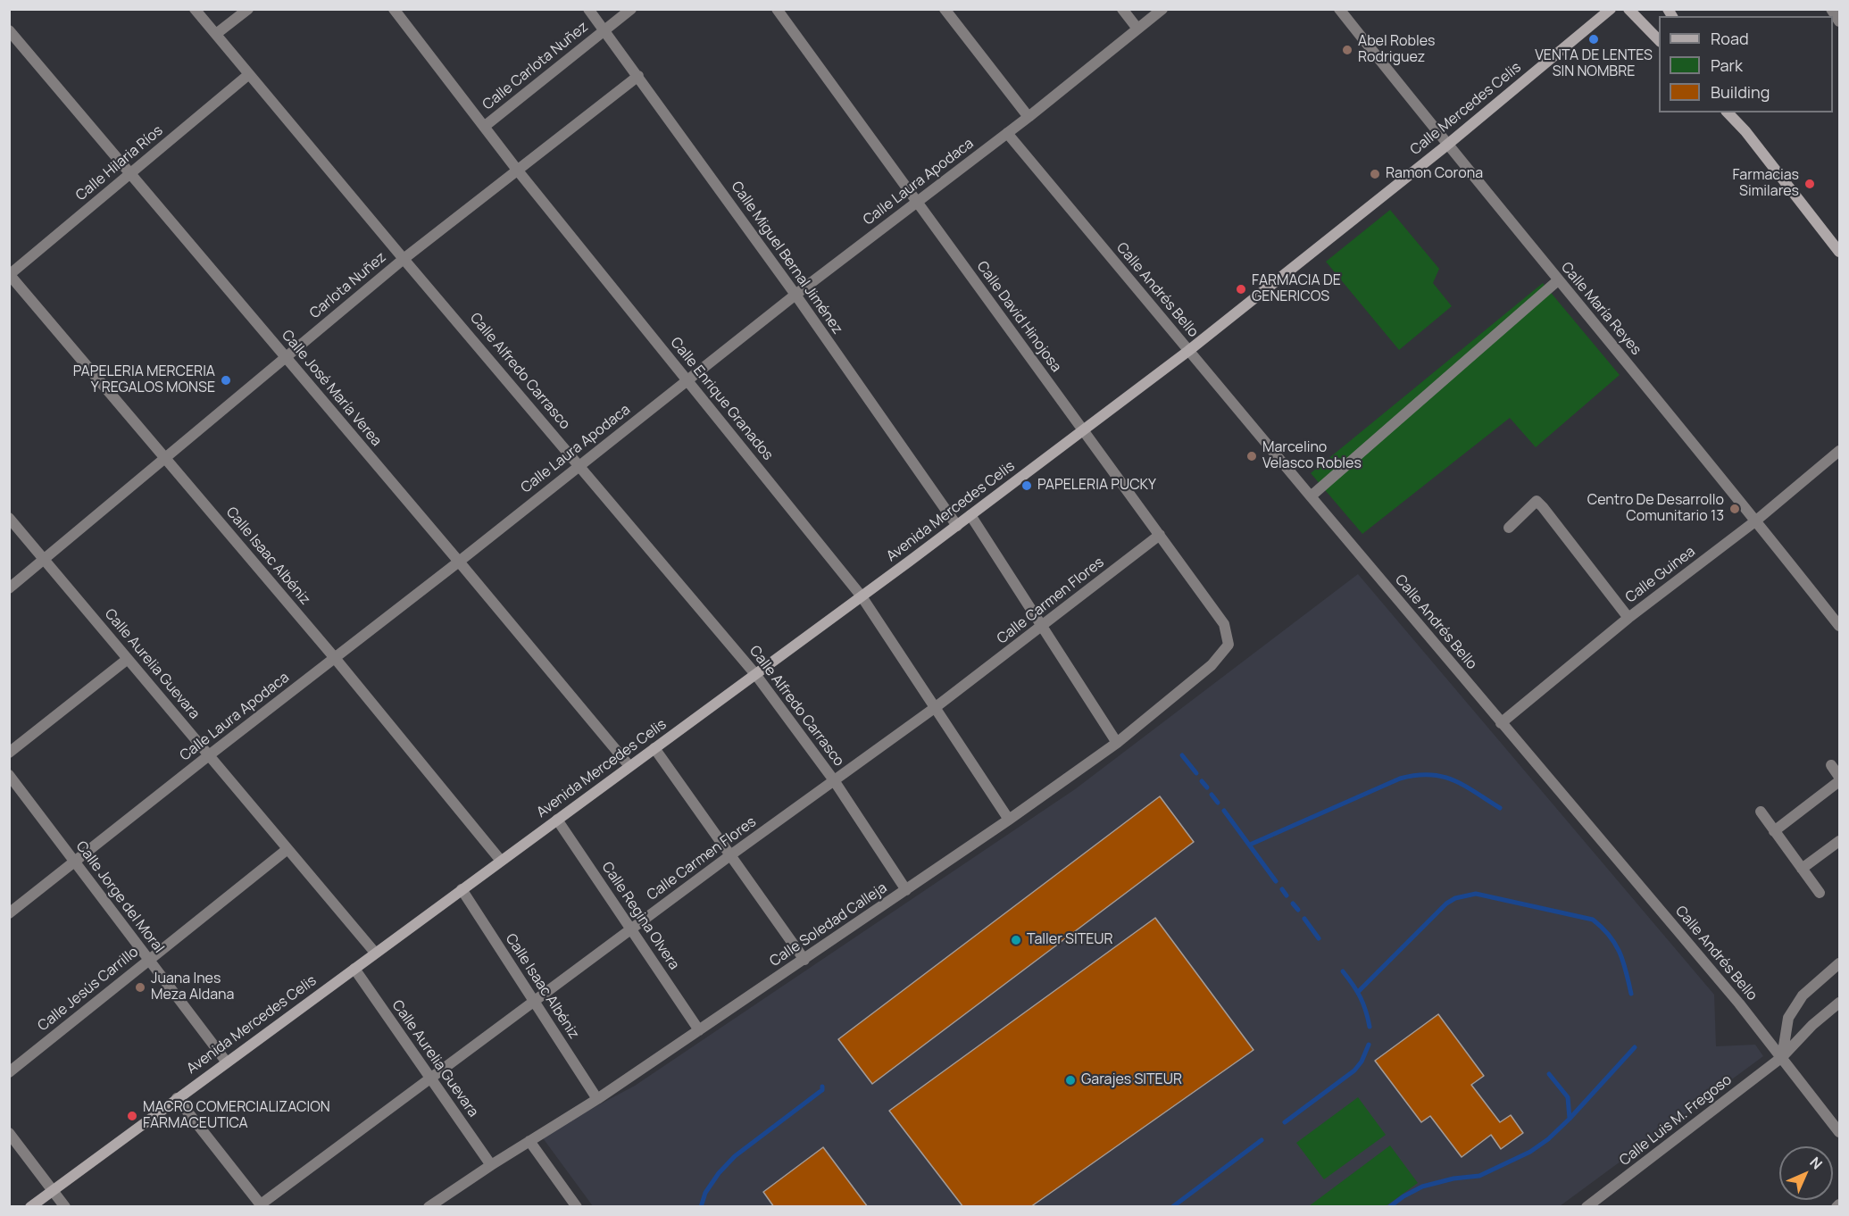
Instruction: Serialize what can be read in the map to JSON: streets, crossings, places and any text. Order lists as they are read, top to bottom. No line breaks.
{"streets":{"main road":["Calle Mercedes Celis","Avenida Mercedes Celis"],"street":["Calle Carlota Nuñez","Calle Hilaria Ríos","Calle Laura Apodaca","Calle Miguel Bernal Jiménez","Carlota Nuñez","Calle Andrés Bello","Calle María Reyes","Calle David Hinojosa","Calle Alfredo Carrasco","Calle José María Verea","Calle Enrique Granados","Calle Isaac Albéniz","Calle Guinea","Calle Carmen Flores","Calle Aurelia Guevara","Calle Jorge del Moral","Calle Regina Olvera","Calle Soledad Calleja","Calle Jesús Carrillo","Calle Luis M. Fregoso"]},"crossings":[["Calle Carlota Nuñez","Calle Miguel Bernal Jiménez"],["Calle Carlota Nuñez","Calle Enrique Granados"],["Calle Mercedes Celis","Calle Andrés Bello"],["Calle Mercedes Celis","Calle María Reyes"],["Calle Mercedes Celis","Avenida Mercedes Celis"],["Calle Hilaria Ríos","Calle Alfredo Carrasco"],["Calle Hilaria Ríos","Calle José María Verea"],["Calle Hilaria Ríos","Calle Isaac Albéniz"],["Calle Laura Apodaca","Calle Miguel Bernal Jiménez"],["Calle Laura Apodaca","Calle Andrés Bello"],["Calle Laura Apodaca","Calle David Hinojosa"],["Calle Laura Apodaca","Calle Alfredo Carrasco"],["Calle Laura Apodaca","Calle José María Verea"],["Calle Laura Apodaca","Calle Enrique Granados"],["Calle Laura Apodaca","Calle Isaac Albéniz"],["Calle Laura Apodaca","Calle Aurelia Guevara"],["Calle Laura Apodaca","Calle Jorge del Moral"],["Calle Miguel Bernal Jiménez","Carlota Nuñez"],["Calle Miguel Bernal Jiménez","Avenida Mercedes Celis"],["Carlota Nuñez","Calle Alfredo Carrasco"],["Carlota Nuñez","Calle José María Verea"],["Carlota Nuñez","Calle Enrique Granados"],["Carlota Nuñez","Calle Isaac Albéniz"],["Carlota Nuñez","Calle Aurelia Guevara"],["Calle Andrés Bello","Avenida Mercedes Celis"],["Calle Andrés Bello","Calle Guinea"],["Calle Andrés Bello","Calle Luis M. Fregoso"],["Calle María Reyes","Calle Guinea"],["Calle David Hinojosa","Avenida Mercedes Celis"],["Calle David Hinojosa","Calle Carmen Flores"],["Calle David Hinojosa","Calle Soledad Calleja"],["Calle Alfredo Carrasco","Avenida Mercedes Celis"],["Calle Alfredo Carrasco","Calle Carmen Flores"],["Calle Alfredo Carrasco","Calle Soledad Calleja"],["Calle José María Verea","Avenida Mercedes Celis"],["Calle Enrique Granados","Avenida Mercedes Celis"],["Calle Enrique Granados","Calle Carmen Flores"],["Calle Enrique Granados","Calle Soledad Calleja"],["Avenida Mercedes Celis","Calle Isaac Albéniz"],["Avenida Mercedes Celis","Calle Aurelia Guevara"],["Avenida Mercedes Celis","Calle Jorge del Moral"],["Avenida Mercedes Celis","Calle Regina Olvera"],["Calle Isaac Albéniz","Calle Carmen Flores"],["Calle Isaac Albéniz","Calle Soledad Calleja"],["Calle Carmen Flores","Calle Aurelia Guevara"],["Calle Carmen Flores","Calle Regina Olvera"],["Calle Aurelia Guevara","Calle Soledad Calleja"],["Calle Aurelia Guevara","Calle Jesús Carrillo"],["Calle Jorge del Moral","Calle Jesús Carrillo"],["Calle Regina Olvera","Calle Soledad Calleja"]],"places":["VENTA DE LENTES SIN NOMBRE","Abel Robles Rodriguez","Ramon Corona","Farmacias Similares","FARMACIA DE GENERICOS","PAPELERIA MERCERIA Y REGALOS MONSE","Marcelino Velasco Robles","PAPELERIA PUCKY","Centro De Desarrollo Comunitario 13","Taller SITEUR","Juana Ines Meza Aldana","Garajes SITEUR","MACRO COMERCIALIZACION FARMACEUTICA"],"legend":["Road","Park","Building"],"north":"top right"}
